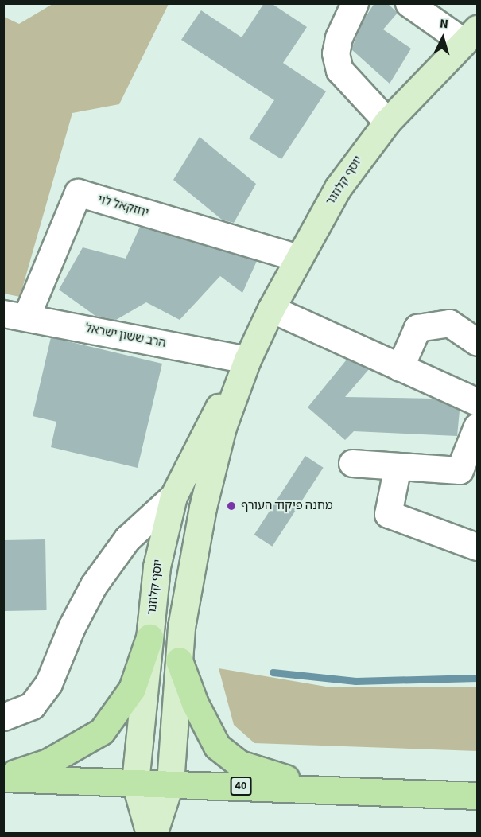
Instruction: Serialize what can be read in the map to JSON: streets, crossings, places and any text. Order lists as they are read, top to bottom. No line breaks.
{"streets":{"highway":["40"],"main road":["יוסף קלוזנר"],"street":["יחזקאל לוי","הרב ששון ישראל"]},"crossings":[["יוסף קלוזנר","יחזקאל לוי"],["יוסף קלוזנר","הרב ששון ישראל"],["יוסף קלוזנר","40"],["יחזקאל לוי","הרב ששון ישראל"]],"places":["מחנה פיקוד העורף"],"north":"top"}
